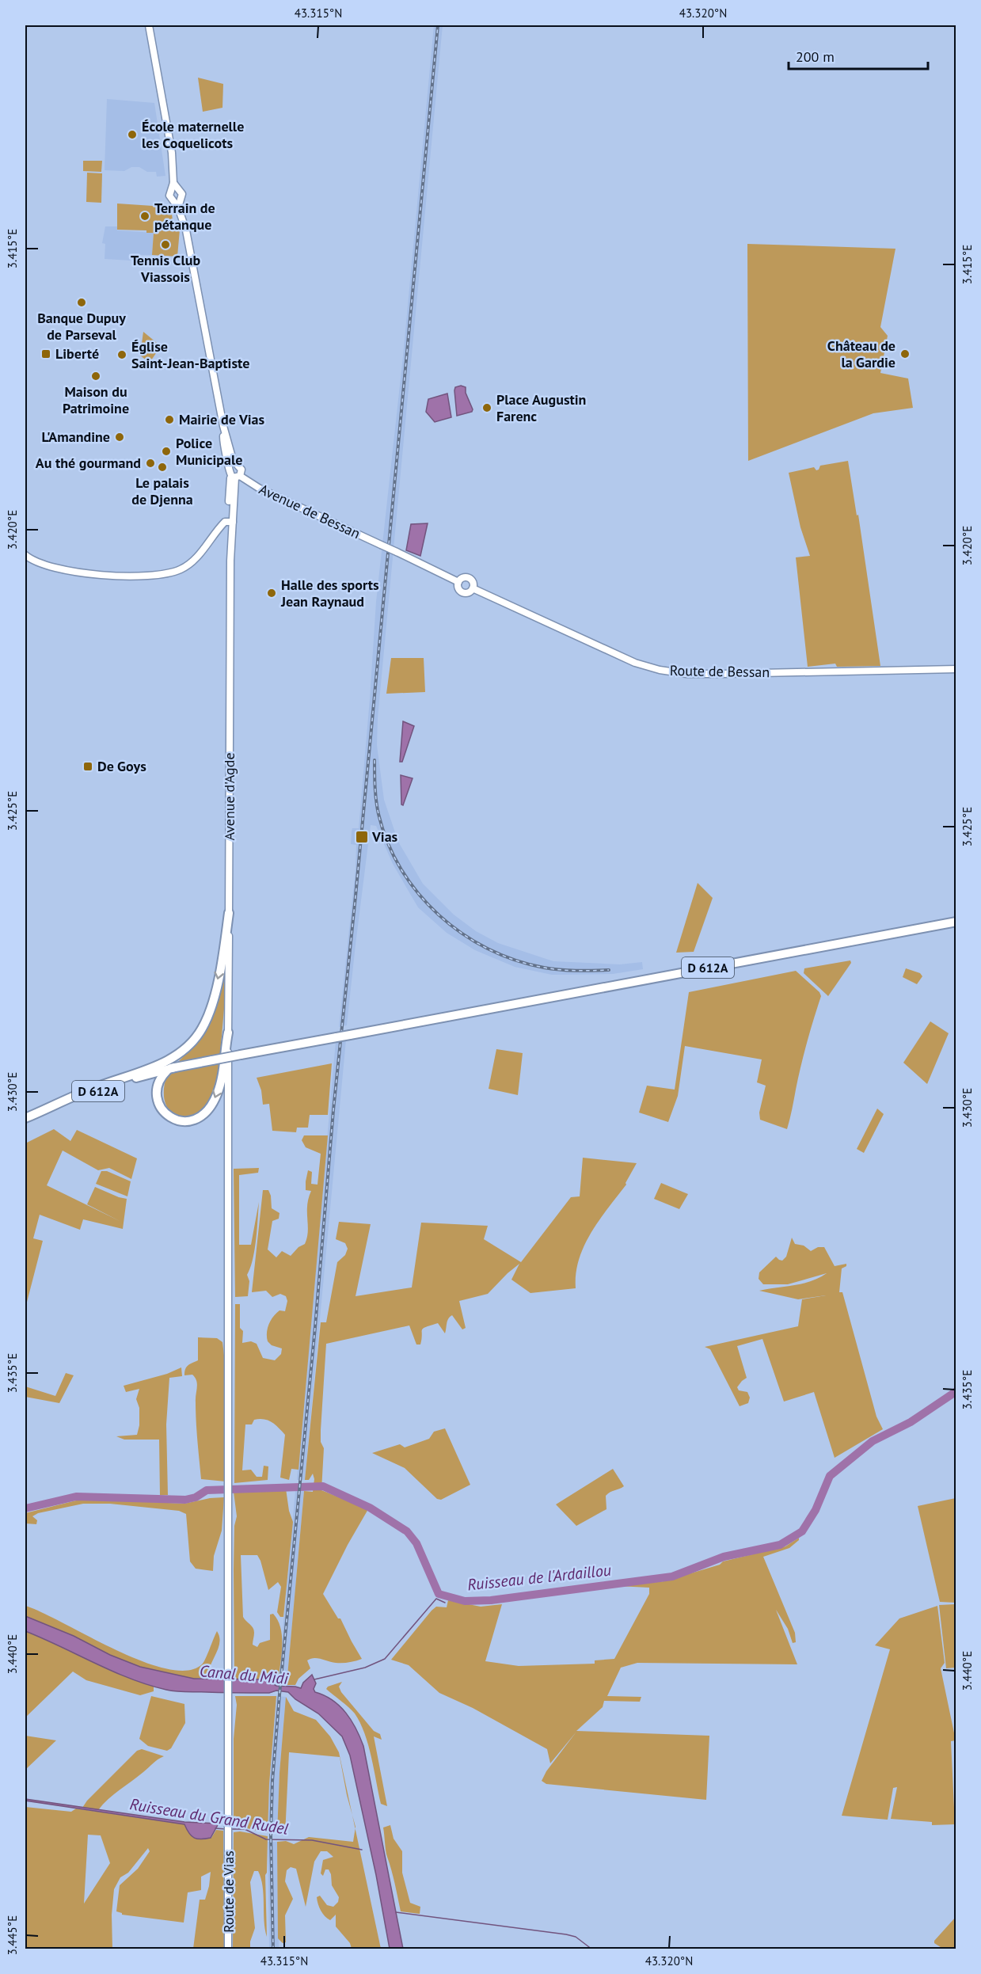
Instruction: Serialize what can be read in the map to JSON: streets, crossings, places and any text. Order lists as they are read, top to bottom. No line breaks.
{"streets":{"highway":["D 612A"],"main road":["Avenue de Bessan","Route de Bessan","Avenue d'Agde","Route de Vias"]},"crossings":[["Avenue de Bessan","Route de Bessan"],["Avenue de Bessan","Avenue d'Agde"],["Avenue d'Agde","Route de Vias"]],"water":["Ruisseau de l'Ardaillou","Canal du Midi","Ruisseau du Grand Rudel"],"places":{"other":["École maternelle les Coquelicots","Terrain de pétanque","Tennis Club Viassois","Banque Dupuy de Parseval","Château de la Gardie","Église Saint-Jean-Baptiste","Maison du Patrimoine","Place Augustin Farenc","Mairie de Vias","L'Amandine","Police Municipale","Au thé gourmand","Le palais de Djenna","Halle des sports Jean Raynaud"],"transit":["Liberté","De Goys","Vias"]},"scale_bar":"200 m","coordinates":["43.315°N","43.320°N","3.415°E","3.420°E","3.425°E","3.430°E","3.435°E","3.440°E","3.445°E"]}
